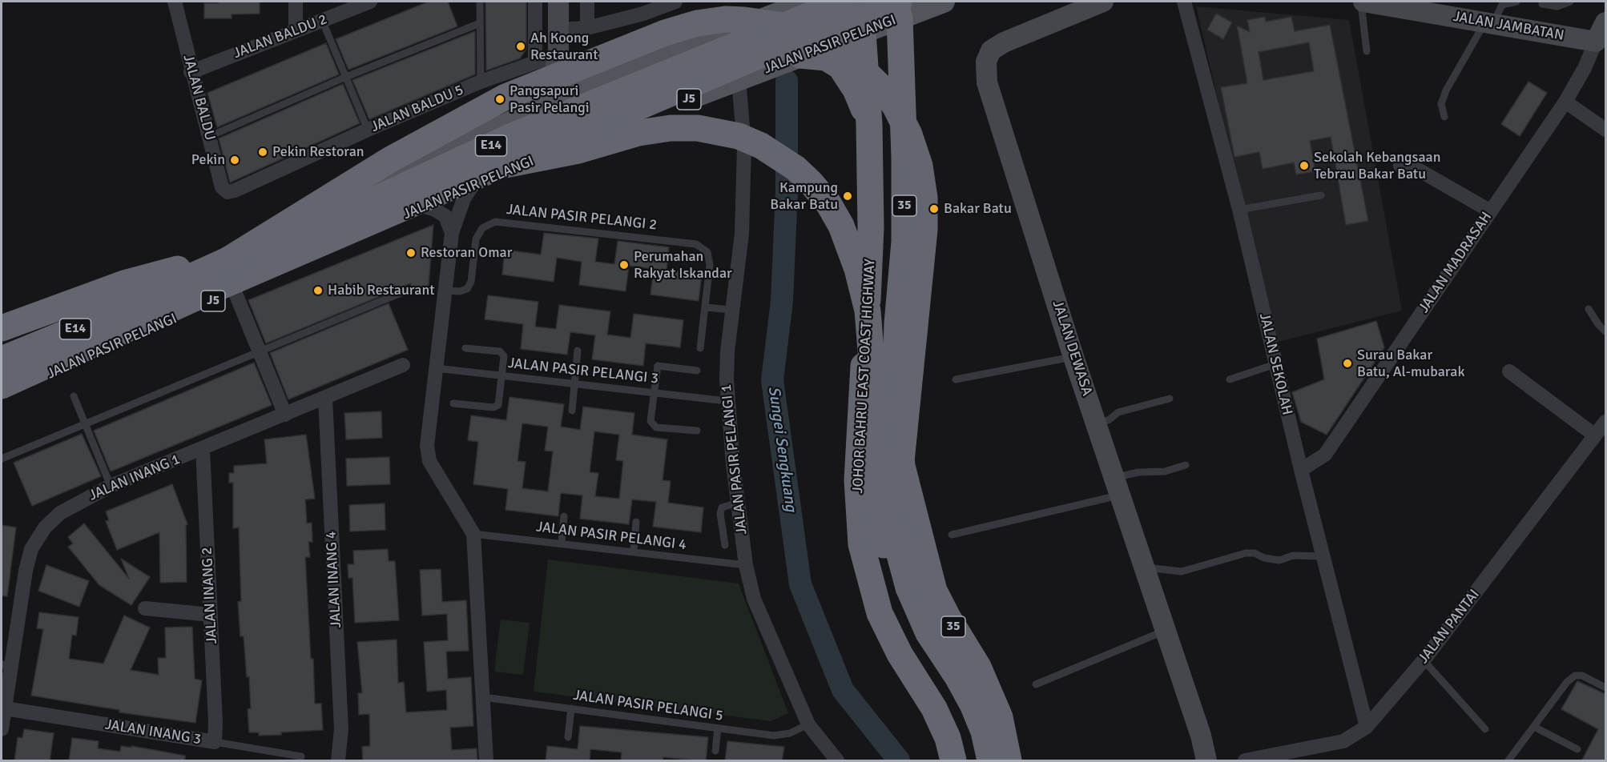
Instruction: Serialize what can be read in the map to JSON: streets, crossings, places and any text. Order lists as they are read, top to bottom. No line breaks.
{"streets":{"highway":["E14","35","JOHOR BAHRU EAST COAST HIGHWAY"],"main road":["JALAN PASIR PELANGI","J5"],"street":["JALAN JAMBATAN","JALAN BALDU 2","JALAN BALDU","JALAN BALDU 5","JALAN MADRASAH","JALAN DEWASA","JALAN SEKOLAH","JALAN PASIR PELANGI 1","JALAN INANG 1","JALAN INANG 4","JALAN INANG 2","JALAN PANTAI","JALAN INANG 3"],"lane":["JALAN PASIR PELANGI 2","JALAN PASIR PELANGI 3","JALAN PASIR PELANGI 4","JALAN PASIR PELANGI 5"]},"crossings":[["JALAN JAMBATAN","JALAN MADRASAH"],["JALAN BALDU 2","JALAN BALDU"],["JALAN PASIR PELANGI","E14"],["JALAN PASIR PELANGI","JOHOR BAHRU EAST COAST HIGHWAY"],["JALAN PASIR PELANGI","JALAN PASIR PELANGI 1"],["JALAN BALDU","JALAN BALDU 5"],["E14","JOHOR BAHRU EAST COAST HIGHWAY"],["JALAN MADRASAH","JALAN SEKOLAH"],["JALAN SEKOLAH","JALAN PANTAI"],["JALAN PASIR PELANGI 3","JALAN PASIR PELANGI 1"],["JALAN PASIR PELANGI 1","JALAN PASIR PELANGI 4"],["JALAN PASIR PELANGI 1","JALAN PASIR PELANGI 5"],["JALAN INANG 1","JALAN INANG 4"],["JALAN INANG 1","JALAN INANG 2"],["JALAN INANG 1","JALAN INANG 3"],["JALAN INANG 2","JALAN INANG 3"]],"water":["Sungei Sengkuang"],"places":["Ah Koong Restaurant","Pangsapuri Pasir Pelangi","Pekin Restoran","Pekin","Sekolah Kebangsaan Tebrau Bakar Batu","Kampung Bakar Batu","Bakar Batu","Restoran Omar","Perumahan Rakyat Iskandar","Habib Restaurant","Surau Bakar Batu, Al-mubarak"]}
